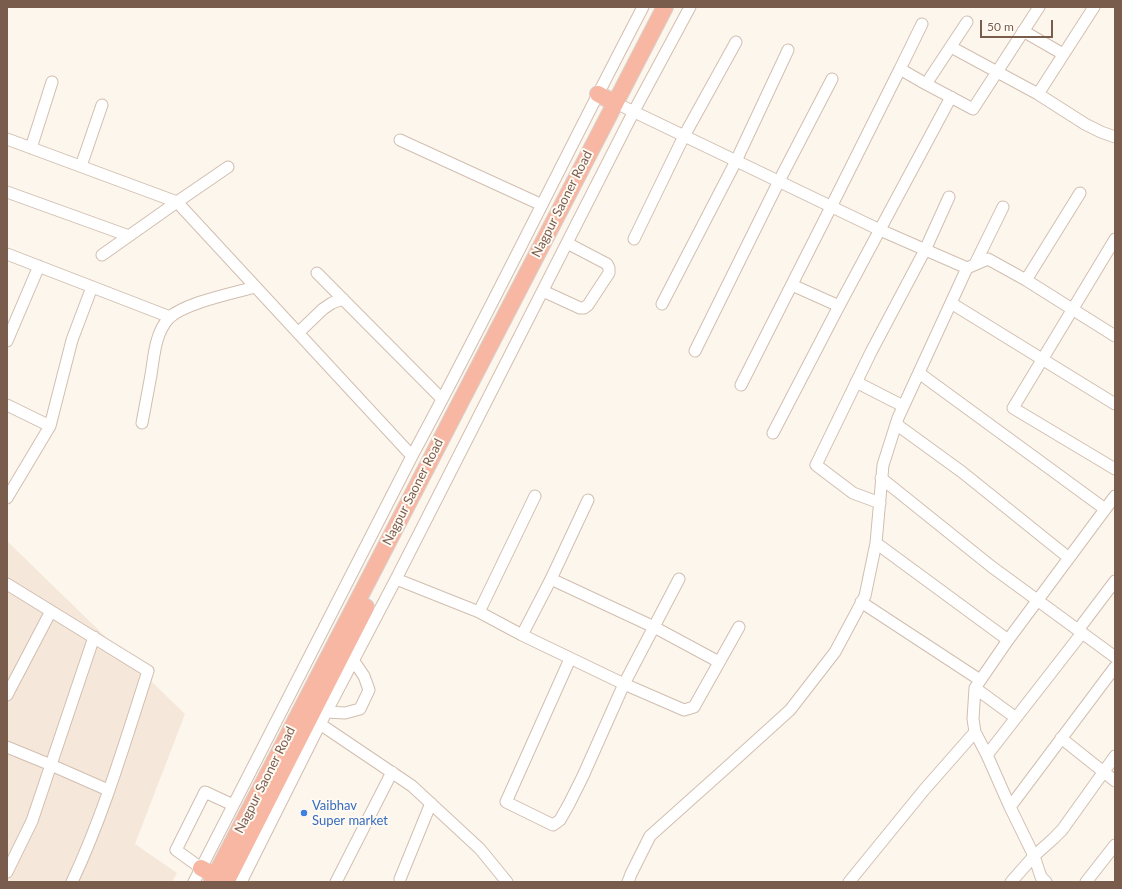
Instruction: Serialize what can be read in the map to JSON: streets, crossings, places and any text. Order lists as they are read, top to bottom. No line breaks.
{"streets":{"highway":["Nagpur Saoner Road"]},"places":["Vaibhav Super market"],"scale_bar":"50 m"}
